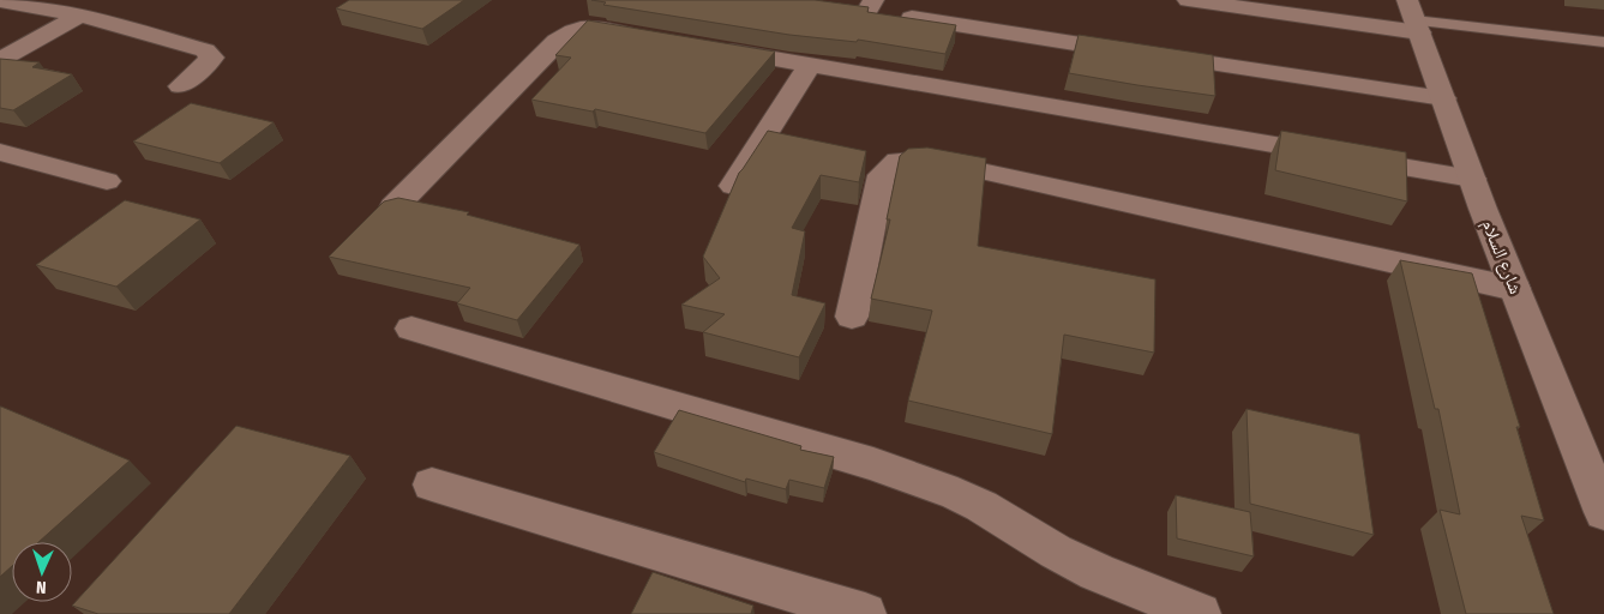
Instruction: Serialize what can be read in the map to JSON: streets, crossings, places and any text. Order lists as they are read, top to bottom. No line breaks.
{"streets":{"street":["شارع السلام"]},"north":"bottom"}
